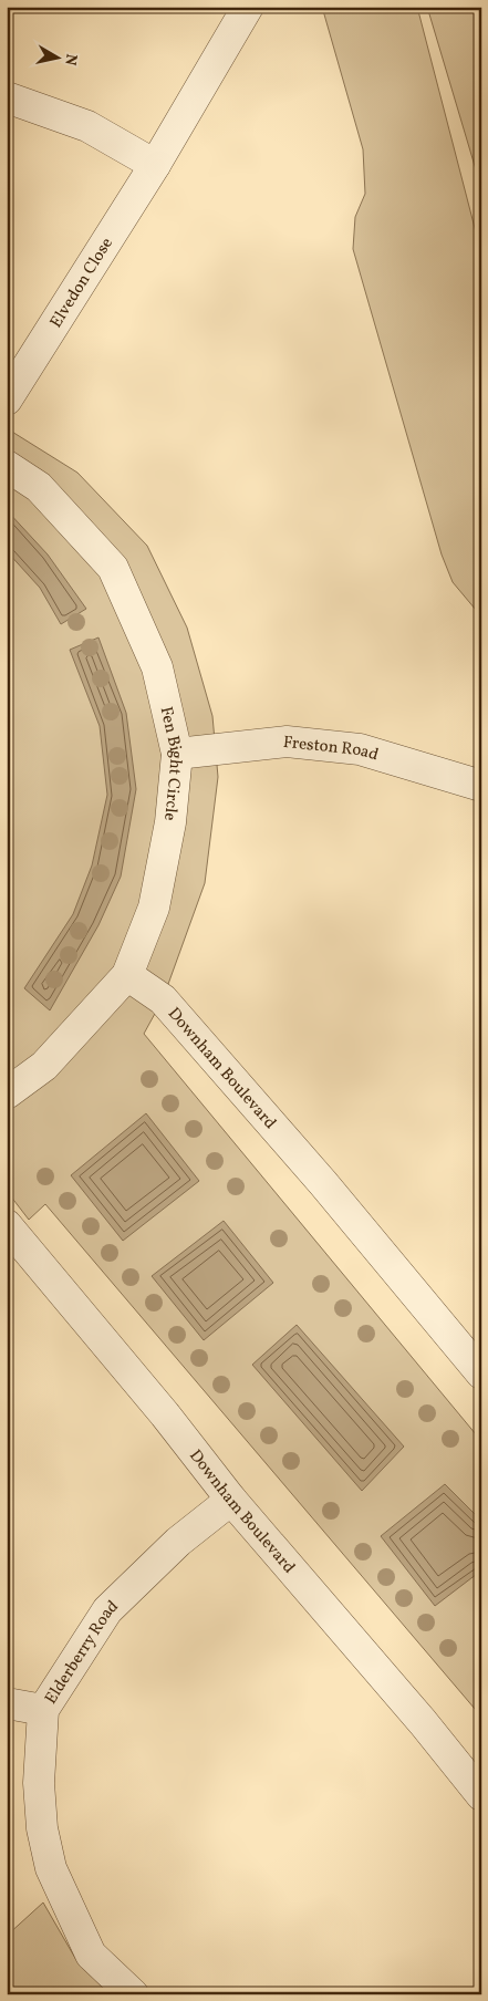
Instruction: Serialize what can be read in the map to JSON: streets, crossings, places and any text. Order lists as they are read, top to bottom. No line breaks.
{"streets":{"street":["Elvedon Close","Freston Road","Fen Bight Circle","Downham Boulevard","Elderberry Road"]},"crossings":[["Freston Road","Fen Bight Circle"],["Fen Bight Circle","Downham Boulevard"],["Downham Boulevard","Elderberry Road"]],"north":"right"}
